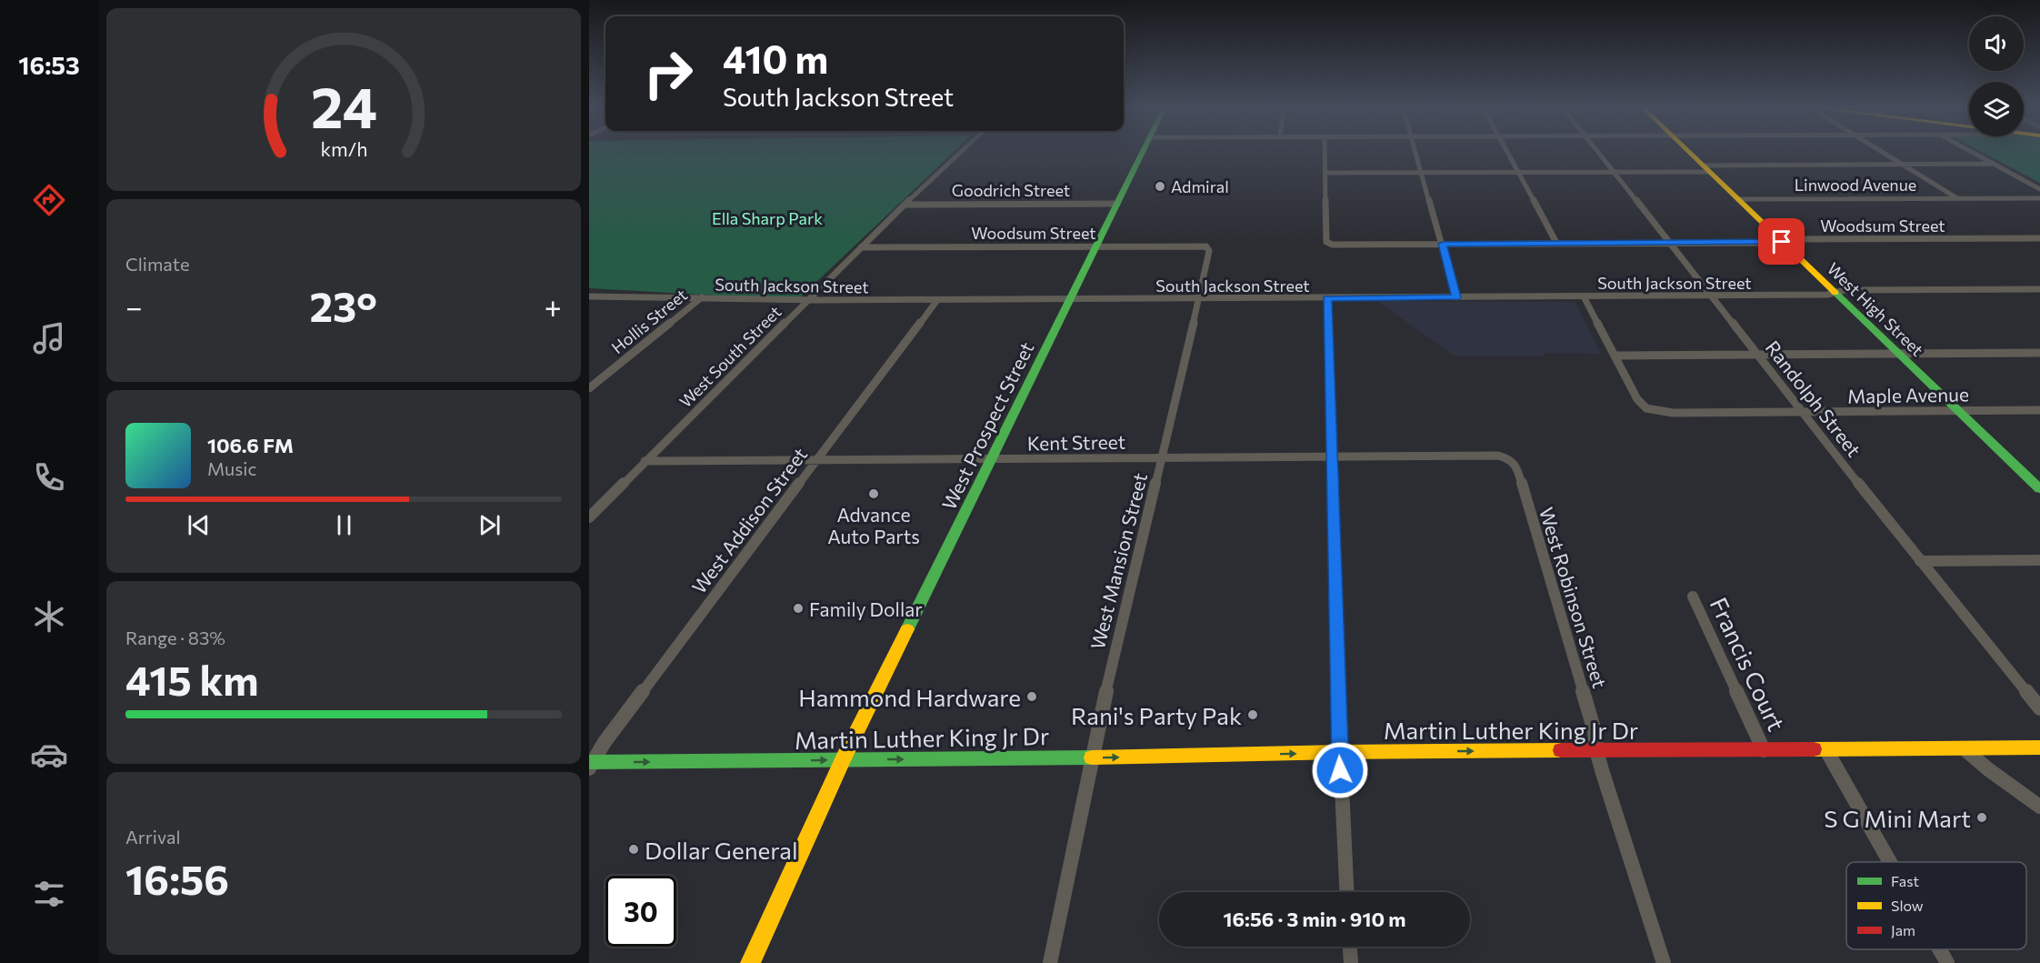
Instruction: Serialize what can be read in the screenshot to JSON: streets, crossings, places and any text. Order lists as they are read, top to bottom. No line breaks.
{"streets":{"street":["Linwood Avenue","Goodrich Street","Woodsum Street","South Jackson Street","West High Street","Hollis Street","West South Street","Maple Avenue","Randolph Street","West Prospect Street","Kent Street","West Addison Street","West Mansion Street","West Robinson Street","Francis Court","Martin Luther King Jr Dr"]},"crossings":[["Linwood Avenue","West High Street"],["Goodrich Street","West South Street"],["Goodrich Street","West Prospect Street"],["Woodsum Street","West High Street"],["Woodsum Street","West South Street"],["Woodsum Street","Randolph Street"],["Woodsum Street","West Prospect Street"],["Woodsum Street","West Mansion Street"],["South Jackson Street","West High Street"],["South Jackson Street","Hollis Street"],["South Jackson Street","West South Street"],["South Jackson Street","Randolph Street"],["South Jackson Street","West Prospect Street"],["South Jackson Street","West Addison Street"],["South Jackson Street","West Mansion Street"],["West High Street","Maple Avenue"],["West South Street","Kent Street"],["Maple Avenue","Randolph Street"],["West Prospect Street","Kent Street"],["West Prospect Street","Martin Luther King Jr Dr"],["Kent Street","West Addison Street"],["Kent Street","West Mansion Street"],["Kent Street","West Robinson Street"],["West Addison Street","Martin Luther King Jr Dr"],["West Mansion Street","Martin Luther King Jr Dr"],["West Robinson Street","Martin Luther King Jr Dr"],["Francis Court","Martin Luther King Jr Dr"]],"one_way":["Martin Luther King Jr Dr"],"parks":["Ella Sharp Park"],"places":["Admiral","Advance Auto Parts","Family Dollar","Hammond Hardware","Rani's Party Pak","S G Mini Mart","Dollar General"],"legend":["Fast","Slow","Jam"],"page":{"tabs":"16:53","turn":["410 m","South Jackson Street"],"tile":["Climate",["Range · 83%","415 km"],["Arrival","16:56"]],"heat":["−","23°","+"],"song":["106.6 FM","Music"],"limit":"30","trip":"16:56 · 3 min · 910 m","gauge":["24","km/h"]}}
